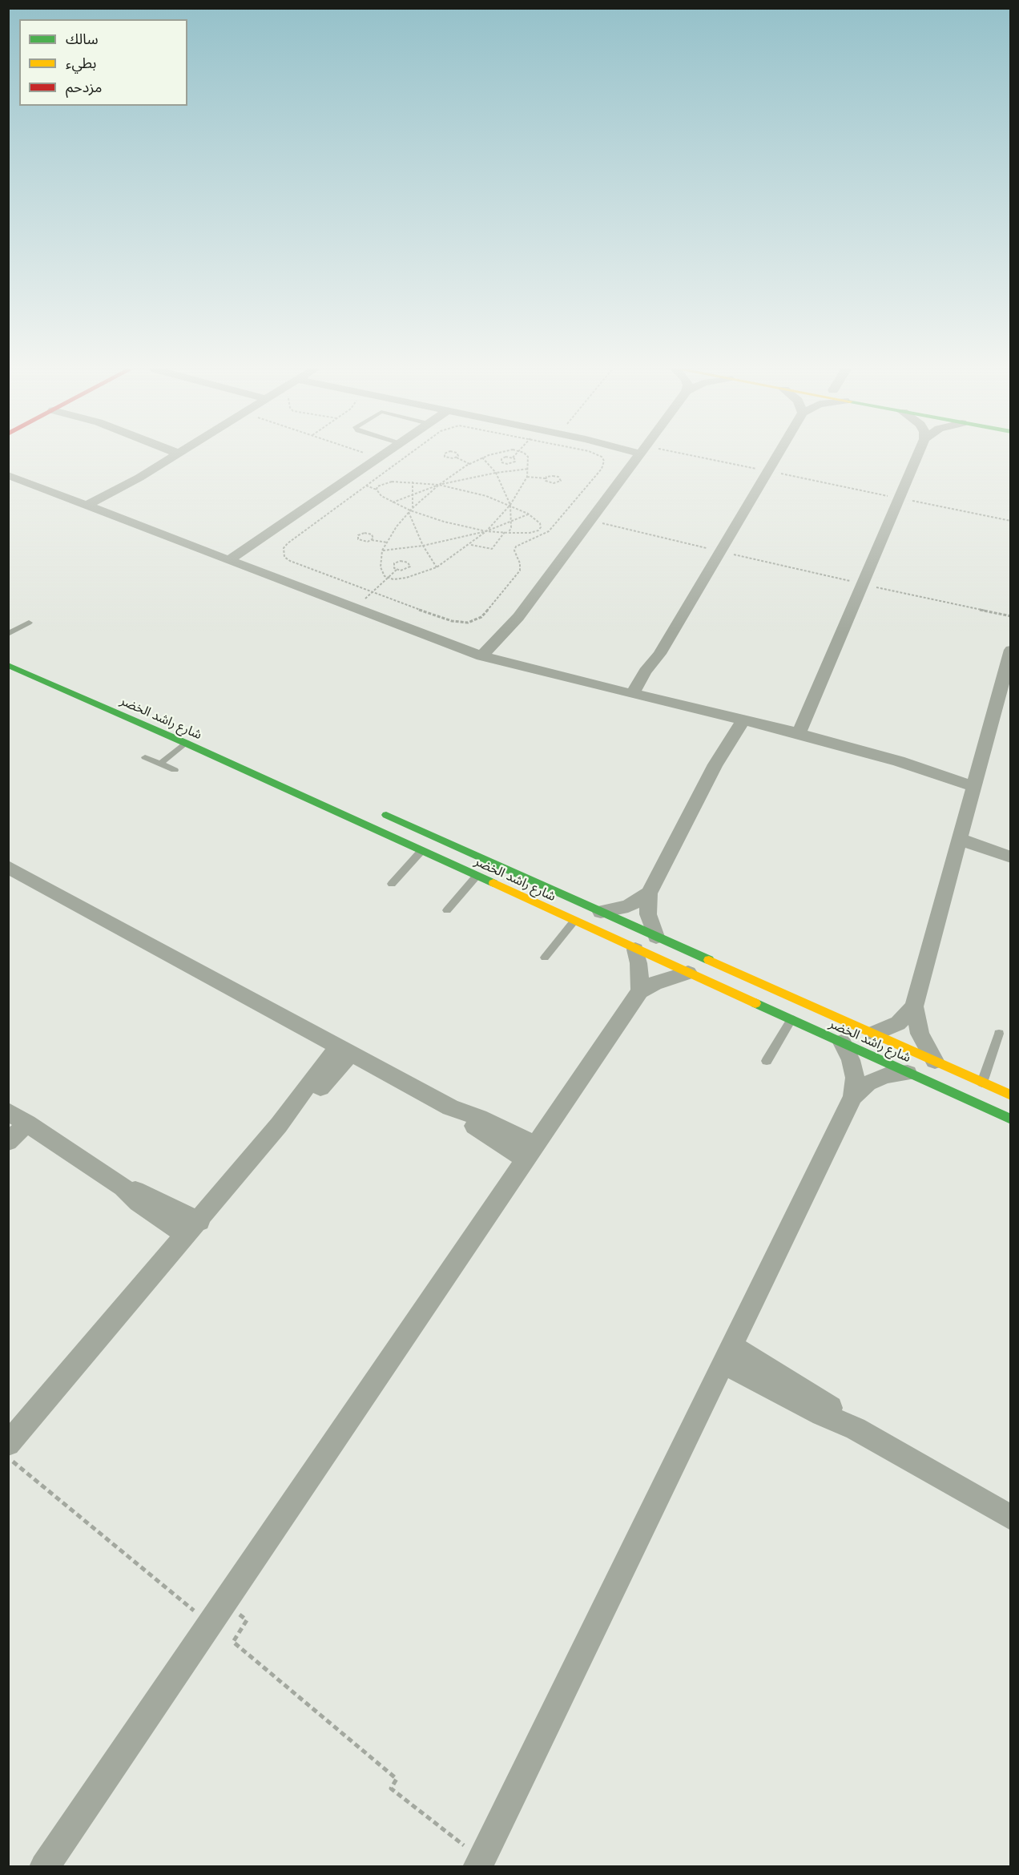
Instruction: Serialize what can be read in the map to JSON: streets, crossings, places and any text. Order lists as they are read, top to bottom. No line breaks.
{"streets":{"street":["شارع راشد الخضر"]},"legend":["سالك","بطيء","مزدحم"]}
